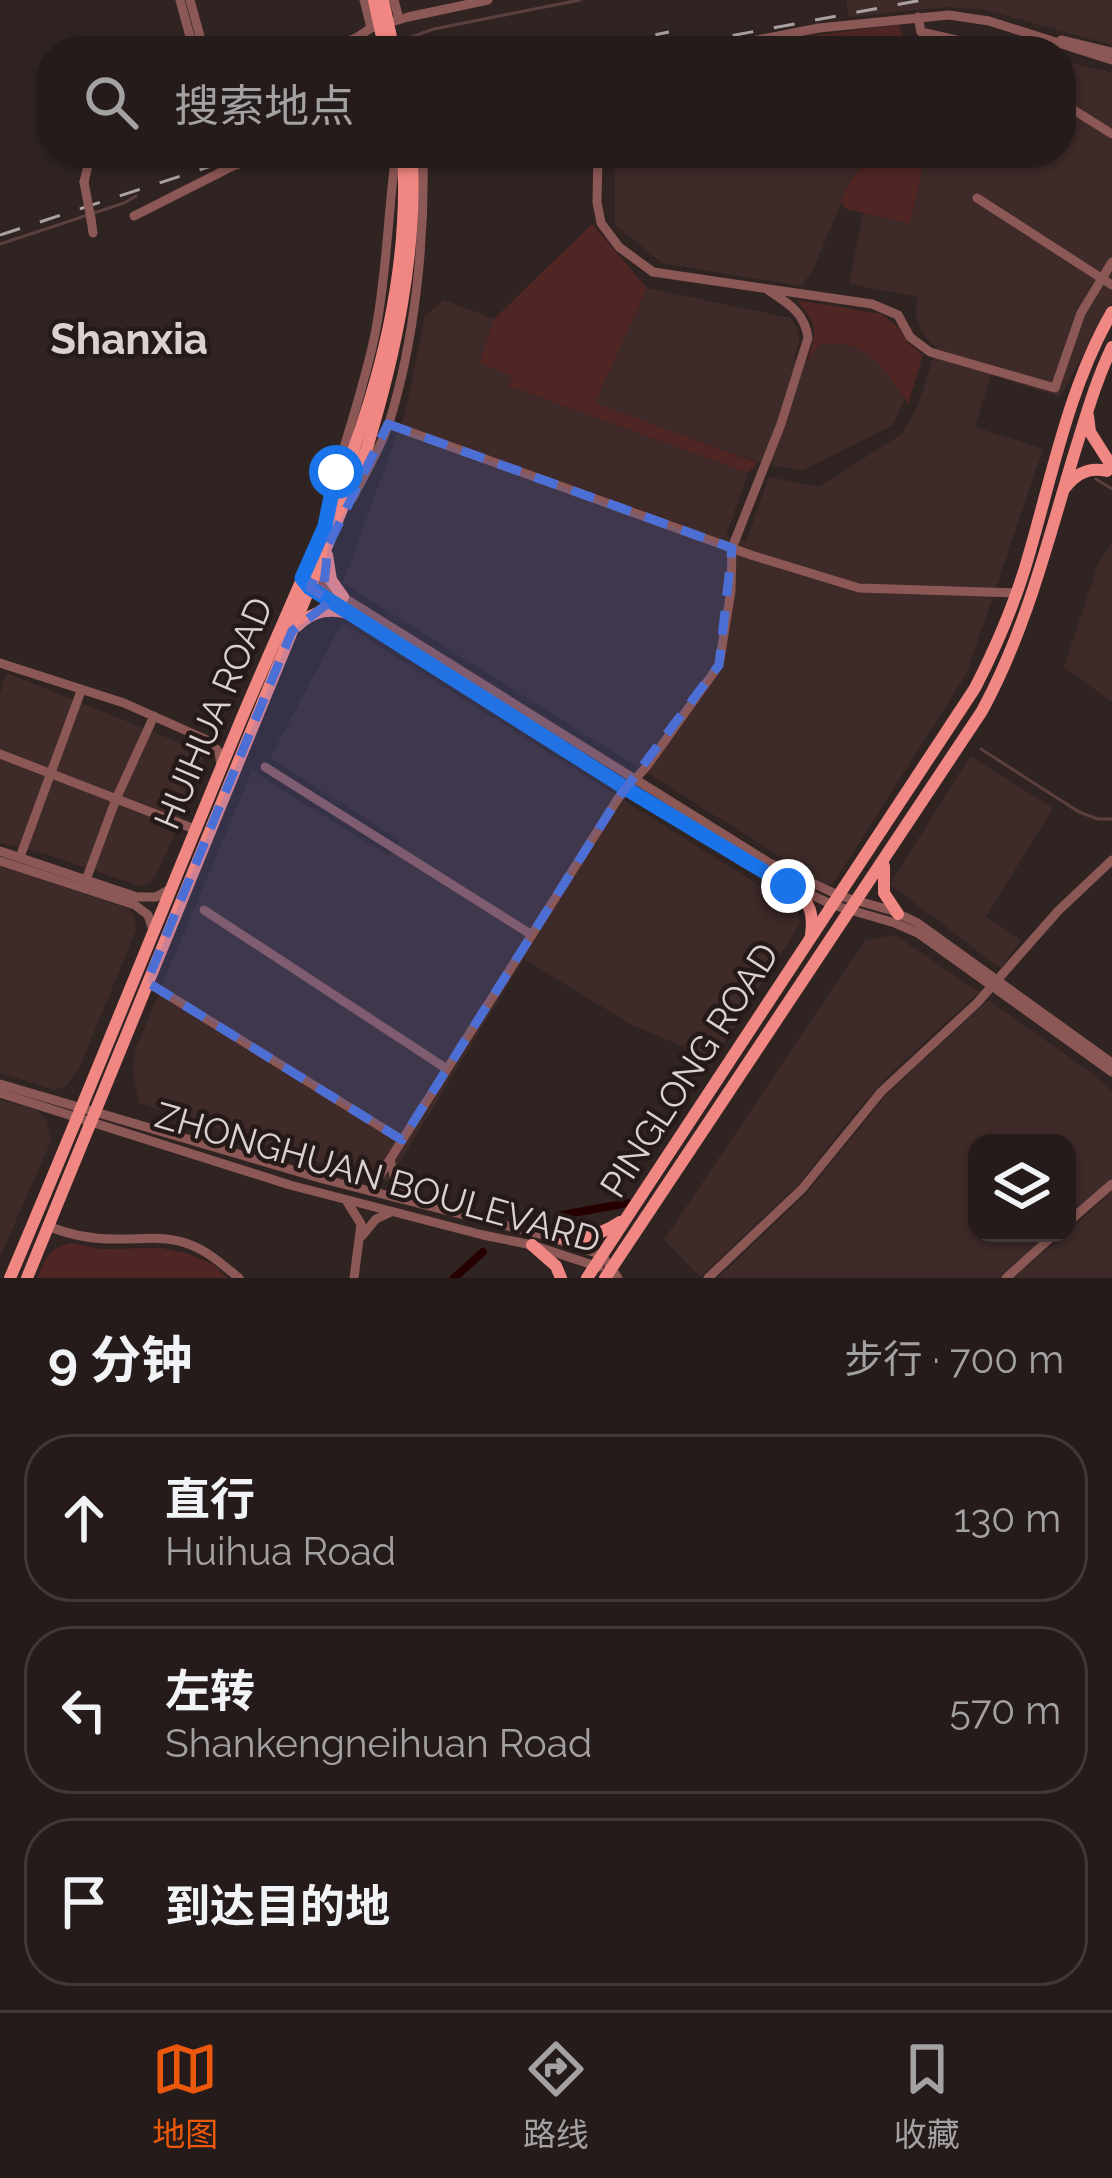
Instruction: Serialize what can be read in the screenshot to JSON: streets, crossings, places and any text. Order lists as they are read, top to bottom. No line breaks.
{"streets":{"main road":["HUIHUA ROAD","PINGLONG ROAD"],"street":["ZHONGHUAN BOULEVARD"]},"crossings":[["HUIHUA ROAD","ZHONGHUAN BOULEVARD"],["PINGLONG ROAD","ZHONGHUAN BOULEVARD"]],"districts":["Shanxia"],"page":{"search":"搜索地点","heading":["9 分钟","步行 · 700 m"],"list":[["直行","Huihua Road","130 m"],["左转","Shankengneihuan Road","570 m"],"到达目的地"],"nav":["地图","路线","收藏"]}}
